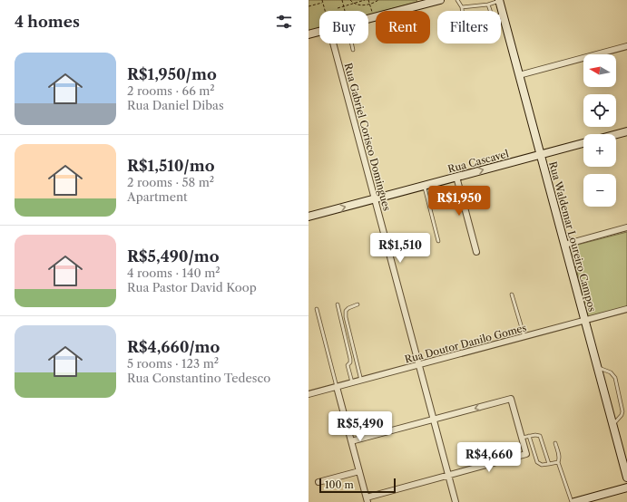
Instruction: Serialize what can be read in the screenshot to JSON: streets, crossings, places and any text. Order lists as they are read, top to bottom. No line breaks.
{"streets":{"main road":["Rua Cascavel","Rua Waldemar Loureiro Campos"],"street":["Rua Gabriel Corisco Domingues","Rua Doutor Danilo Gomes"]},"crossings":[["Rua Gabriel Corisco Domingues","Rua Cascavel"],["Rua Gabriel Corisco Domingues","Rua Doutor Danilo Gomes"],["Rua Cascavel","Rua Waldemar Loureiro Campos"],["Rua Waldemar Loureiro Campos","Rua Doutor Danilo Gomes"]],"one_way":["Rua Cascavel"],"scale_bar":"100 m","north":"left","page":{"heading":"4 homes","chip":["Buy","Rent","Filters"],"list":[{"name":"R$1,950/mo","note":"2 rooms · 66 m² · Rua Daniel Dibas"},{"name":"R$1,510/mo","note":"2 rooms · 58 m² · Apartment"},{"name":"R$5,490/mo","note":"4 rooms · 140 m² · Rua Pastor David Koop"},{"name":"R$4,660/mo","note":"5 rooms · 123 m² · Rua Constantino Tedesco"}],"map_buttons":["+","−"],"price":["R$1,950","R$1,510","R$5,490","R$4,660"],"scale":"100 m"}}
